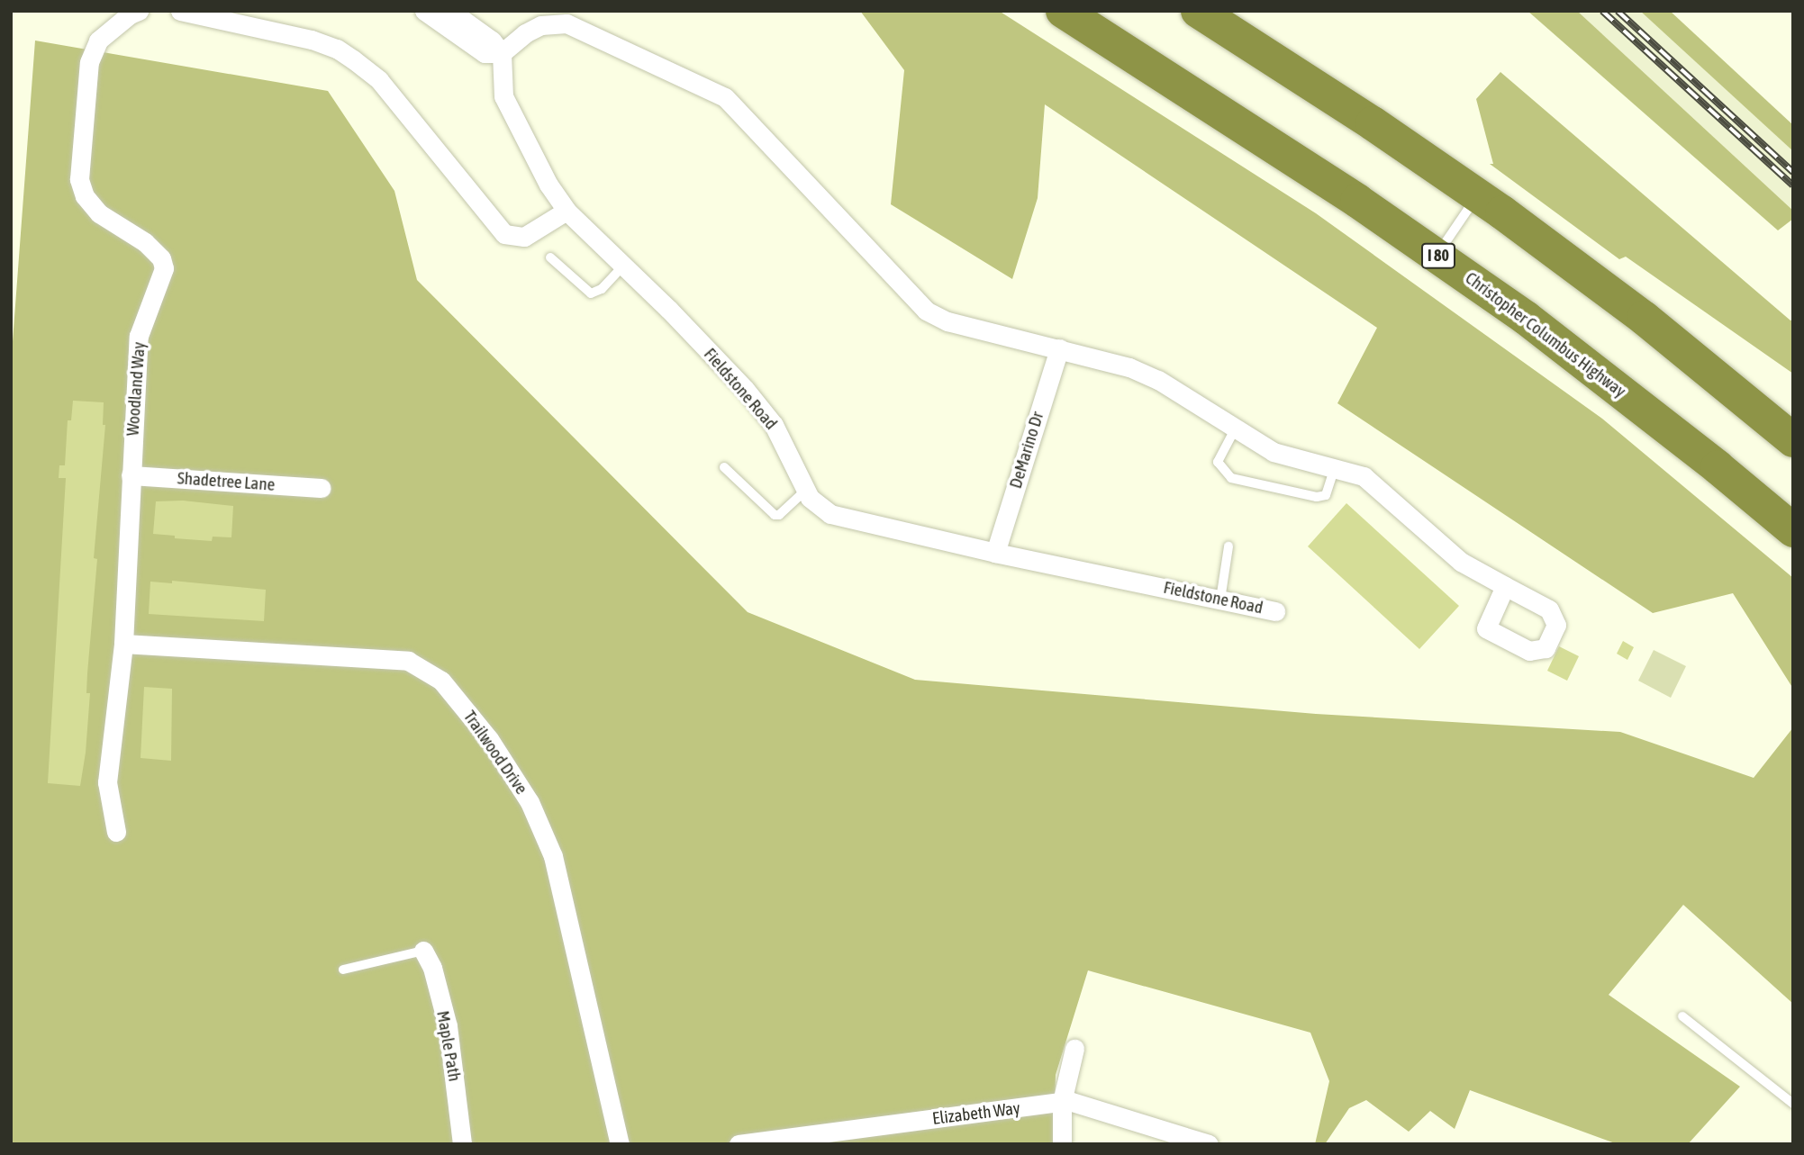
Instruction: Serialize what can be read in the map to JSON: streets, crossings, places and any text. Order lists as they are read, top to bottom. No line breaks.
{"streets":{"highway":["I 80","Christopher Columbus Highway"],"street":["Woodland Way","Fieldstone Road","DeMarino Dr","Shadetree Lane","Trailwood Drive","Maple Path","Elizabeth Way"]},"crossings":[["Woodland Way","Shadetree Lane"],["Woodland Way","Trailwood Drive"],["Fieldstone Road","DeMarino Dr"]]}
